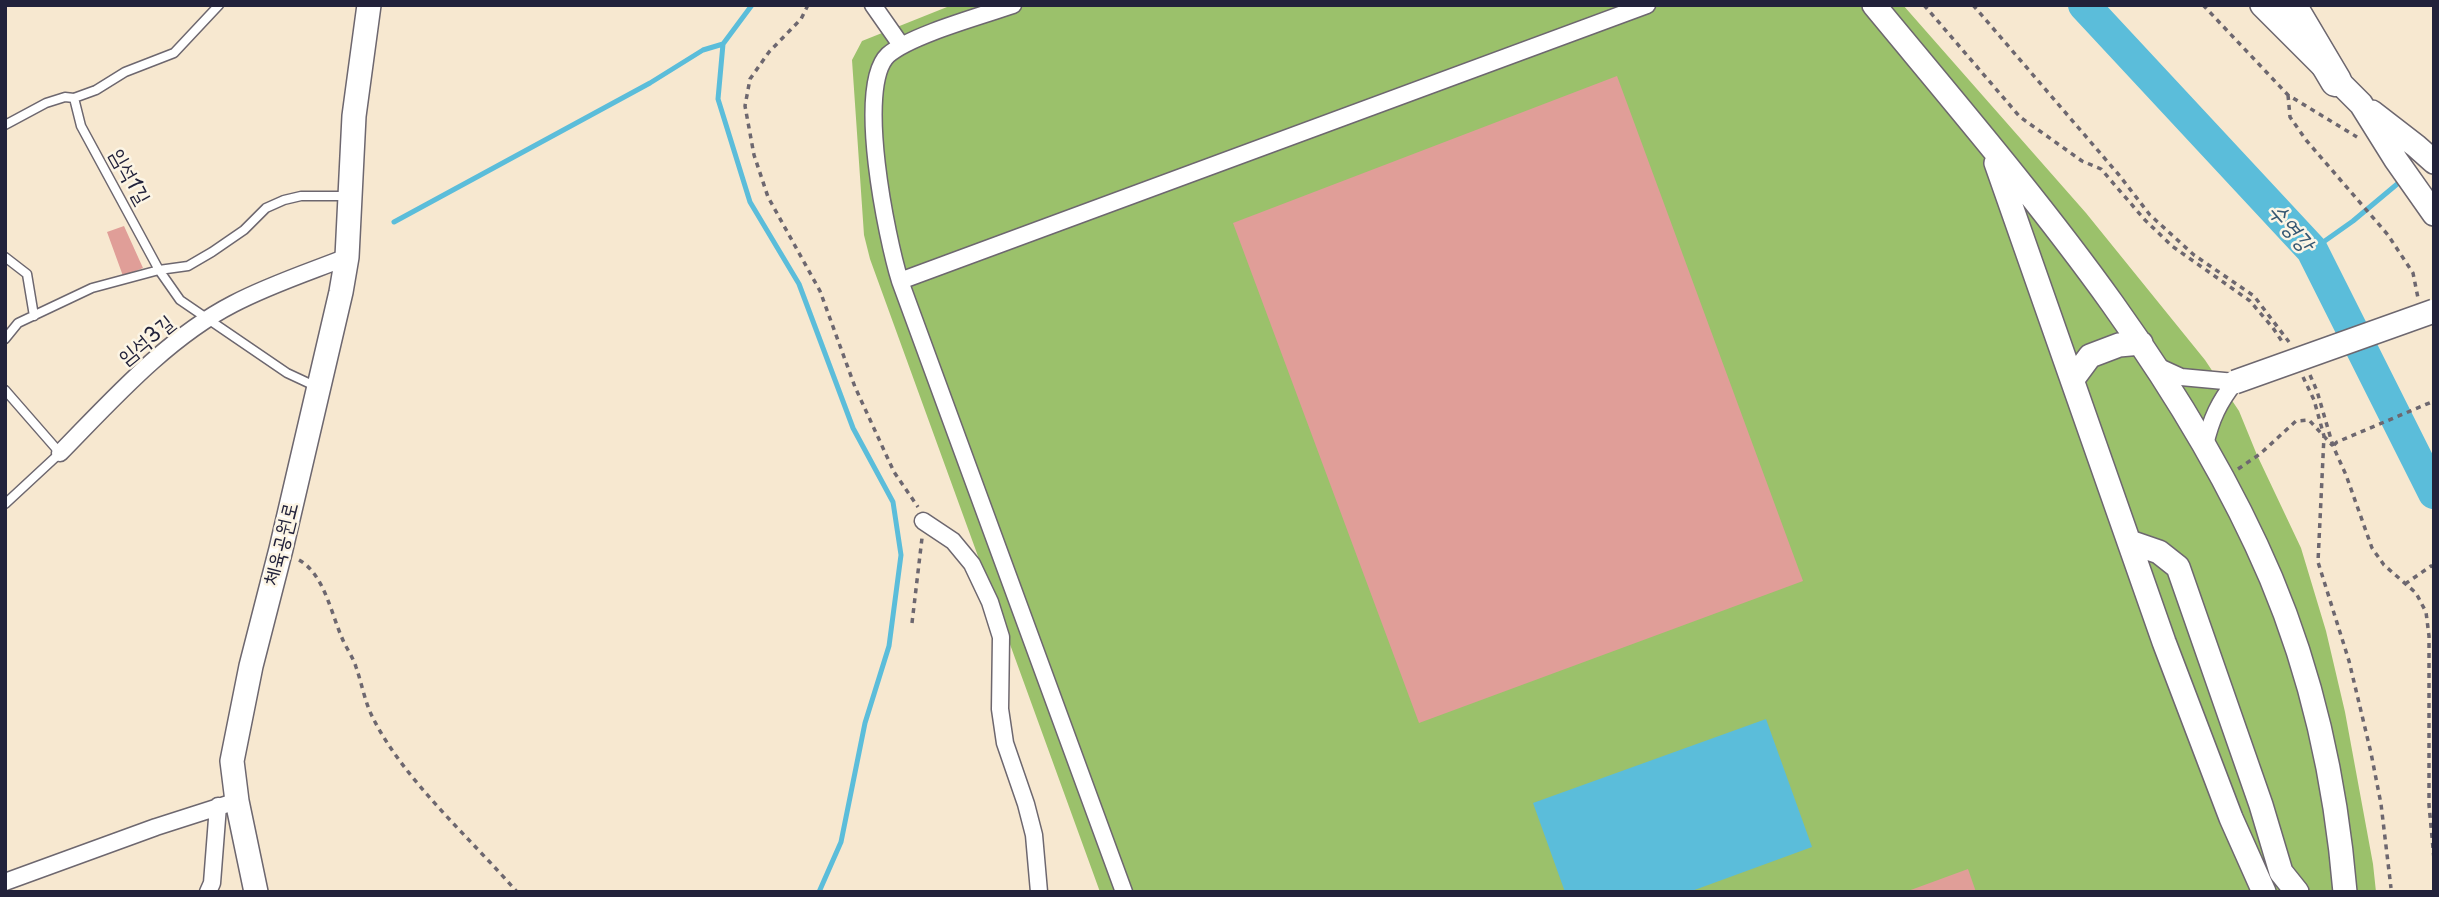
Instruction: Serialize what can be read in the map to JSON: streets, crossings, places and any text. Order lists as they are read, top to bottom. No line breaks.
{"streets":{"street":["임석3길","체육공원로"],"lane":["임석1길"]},"crossings":[["임석1길","임석3길"],["임석1길","체육공원로"],["임석3길","체육공원로"]],"water":["수영강"]}
